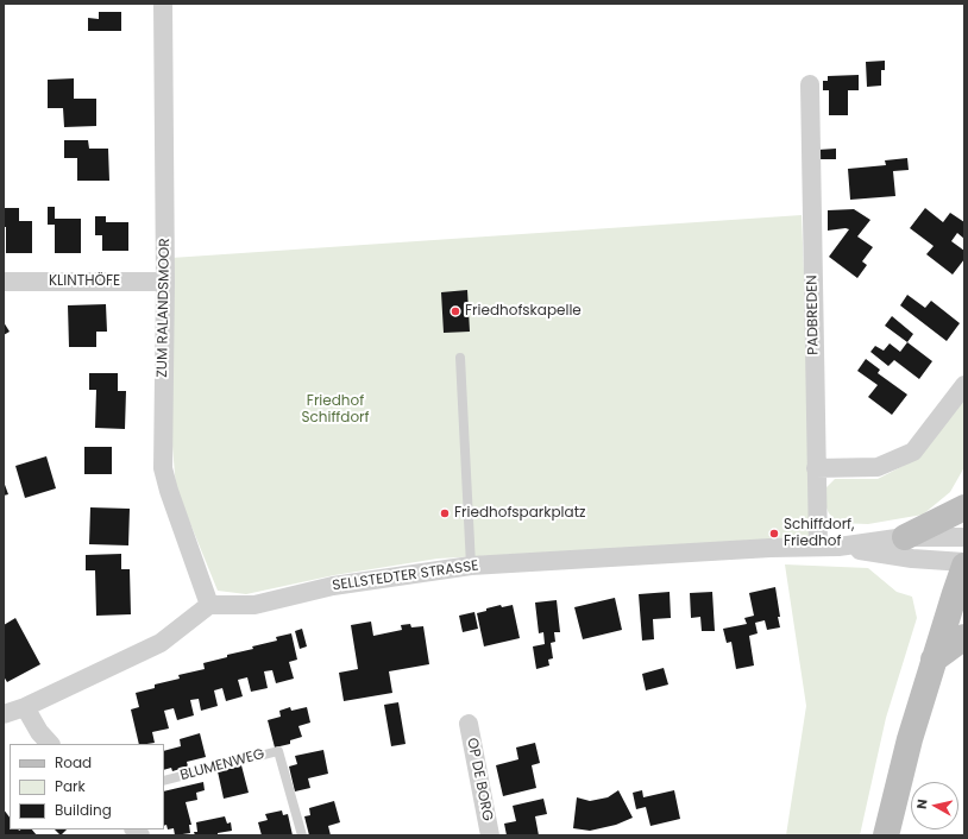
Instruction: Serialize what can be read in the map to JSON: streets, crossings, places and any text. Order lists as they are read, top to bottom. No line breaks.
{"streets":{"street":["KLINTHÖFE","ZUM RALANDSMOOR","PADBREDEN","SELLSTEDTER STRASSE","OP DE BORG"],"lane":["BLUMENWEG"]},"crossings":[["KLINTHÖFE","ZUM RALANDSMOOR"],["ZUM RALANDSMOOR","SELLSTEDTER STRASSE"],["PADBREDEN","SELLSTEDTER STRASSE"]],"parks":["Friedhof Schiffdorf"],"places":["Friedhofskapelle","Friedhofsparkplatz","Schiffdorf, Friedhof"],"legend":["Road","Park","Building"],"north":"left"}
